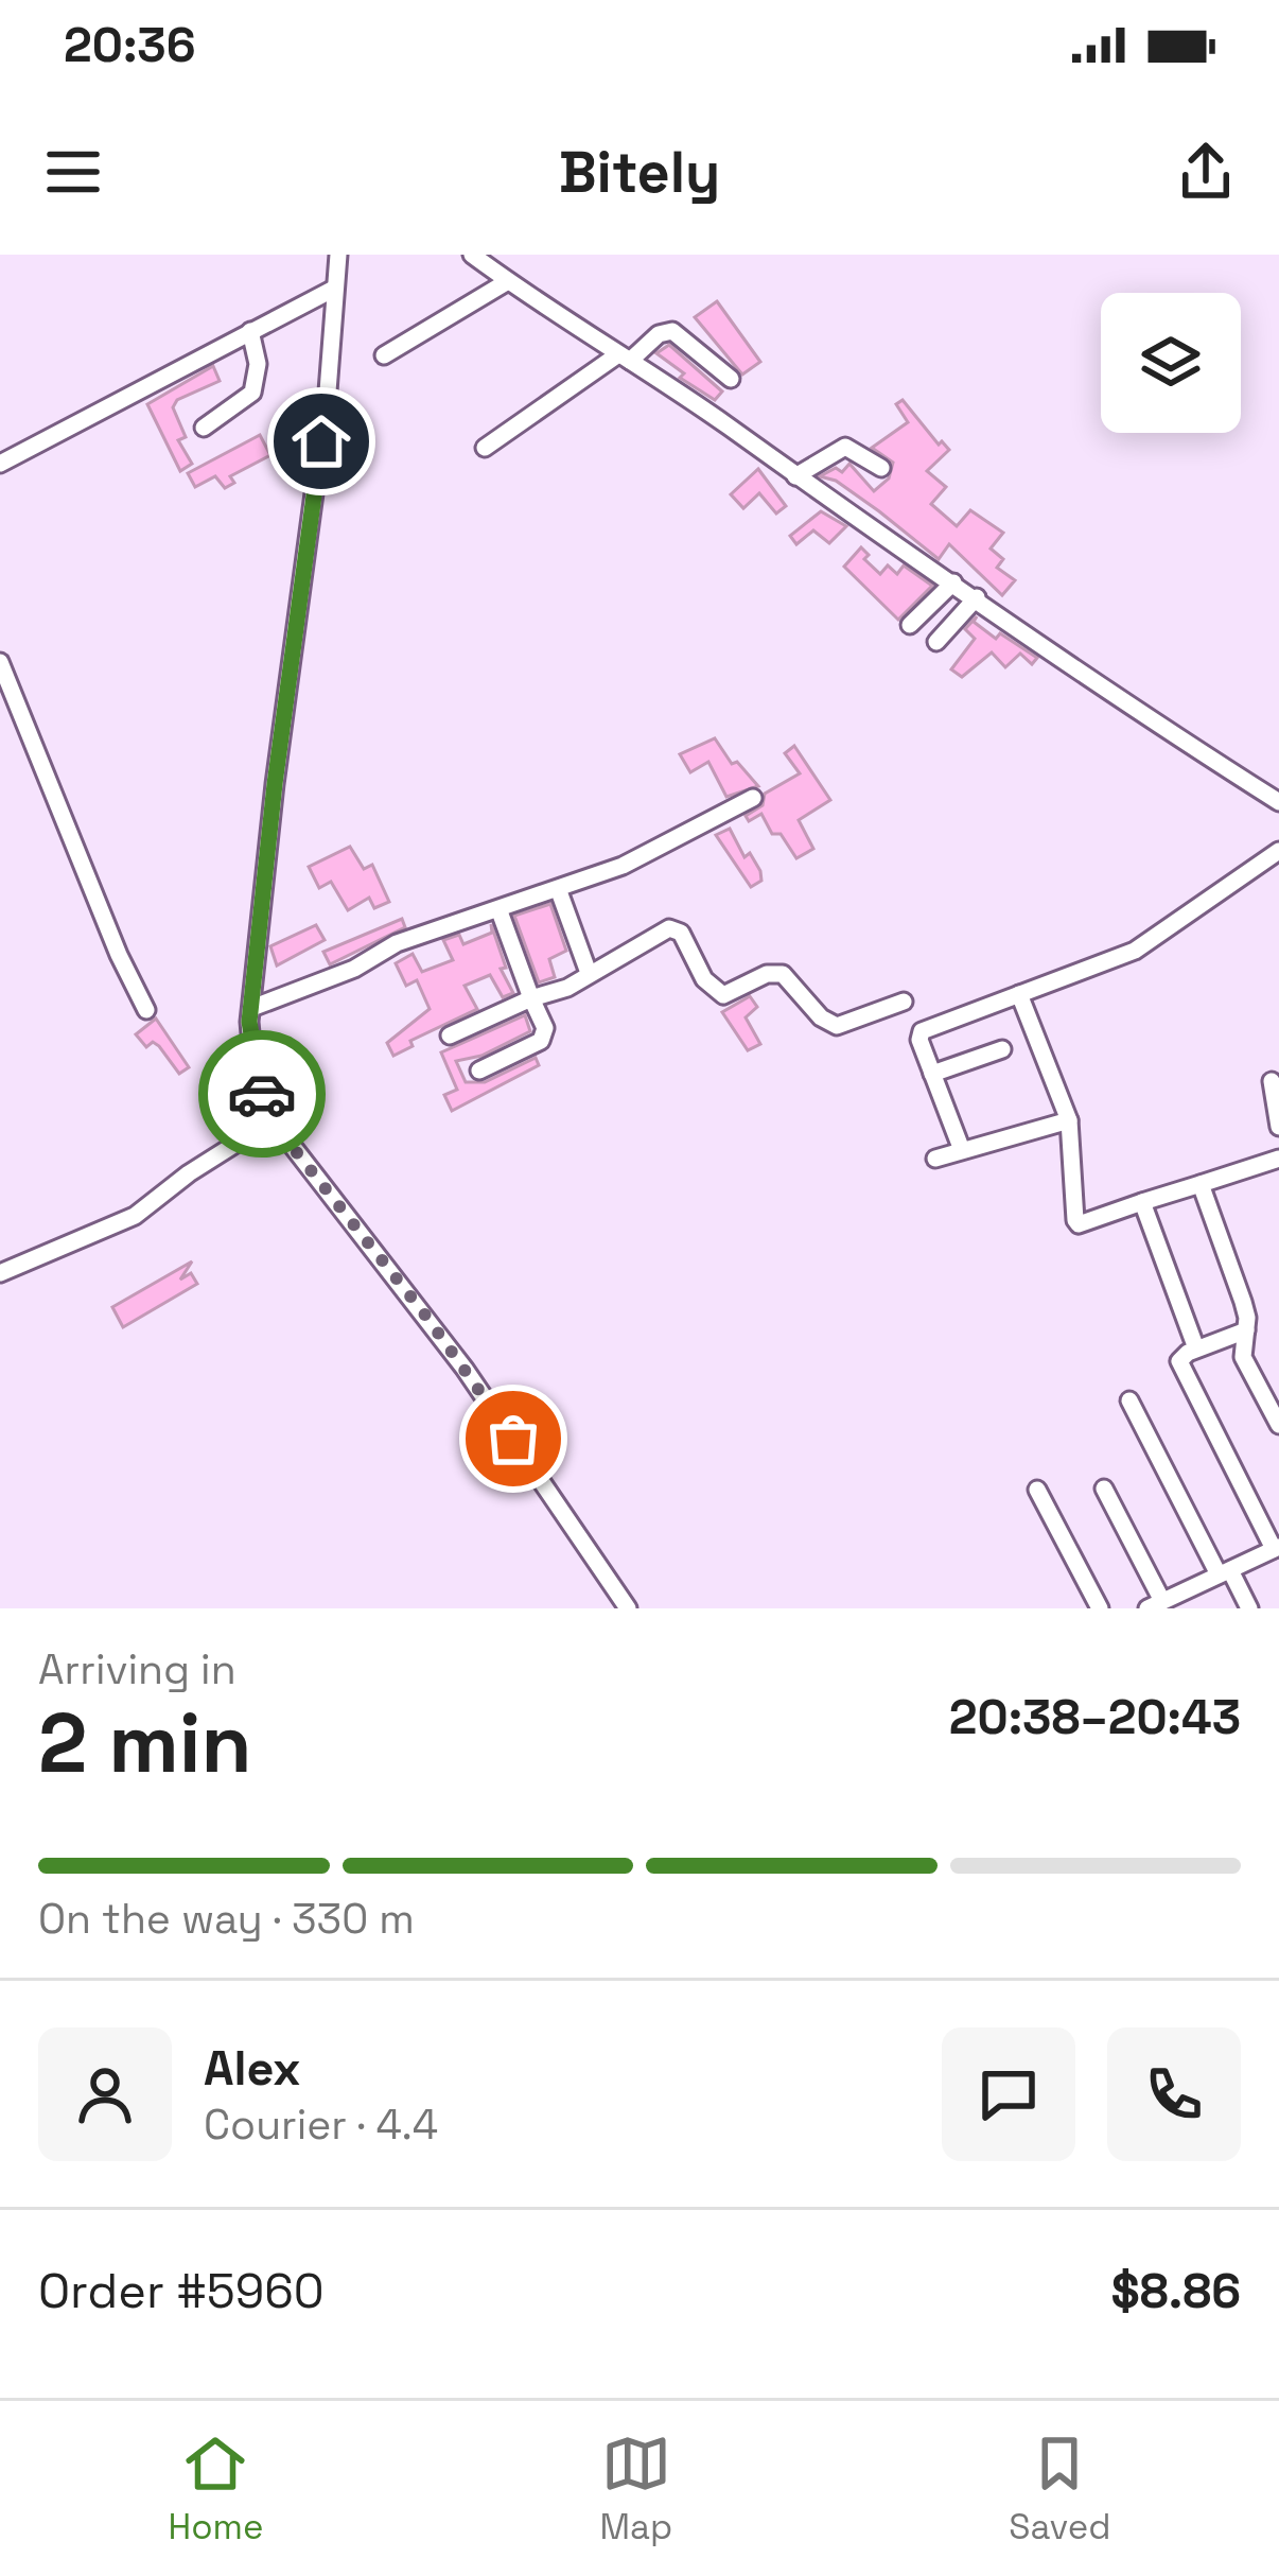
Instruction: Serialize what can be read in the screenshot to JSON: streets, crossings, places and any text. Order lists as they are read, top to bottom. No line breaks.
{"page":{"status":"20:36","header":"Bitely","heading":["2 min","Arriving in","20:38–20:43"],"panel":["Alex","Courier · 4.4","Order #5960","$8.86"],"bar":"On the way · 330 m","tabs":["Home","Map","Saved"]}}
